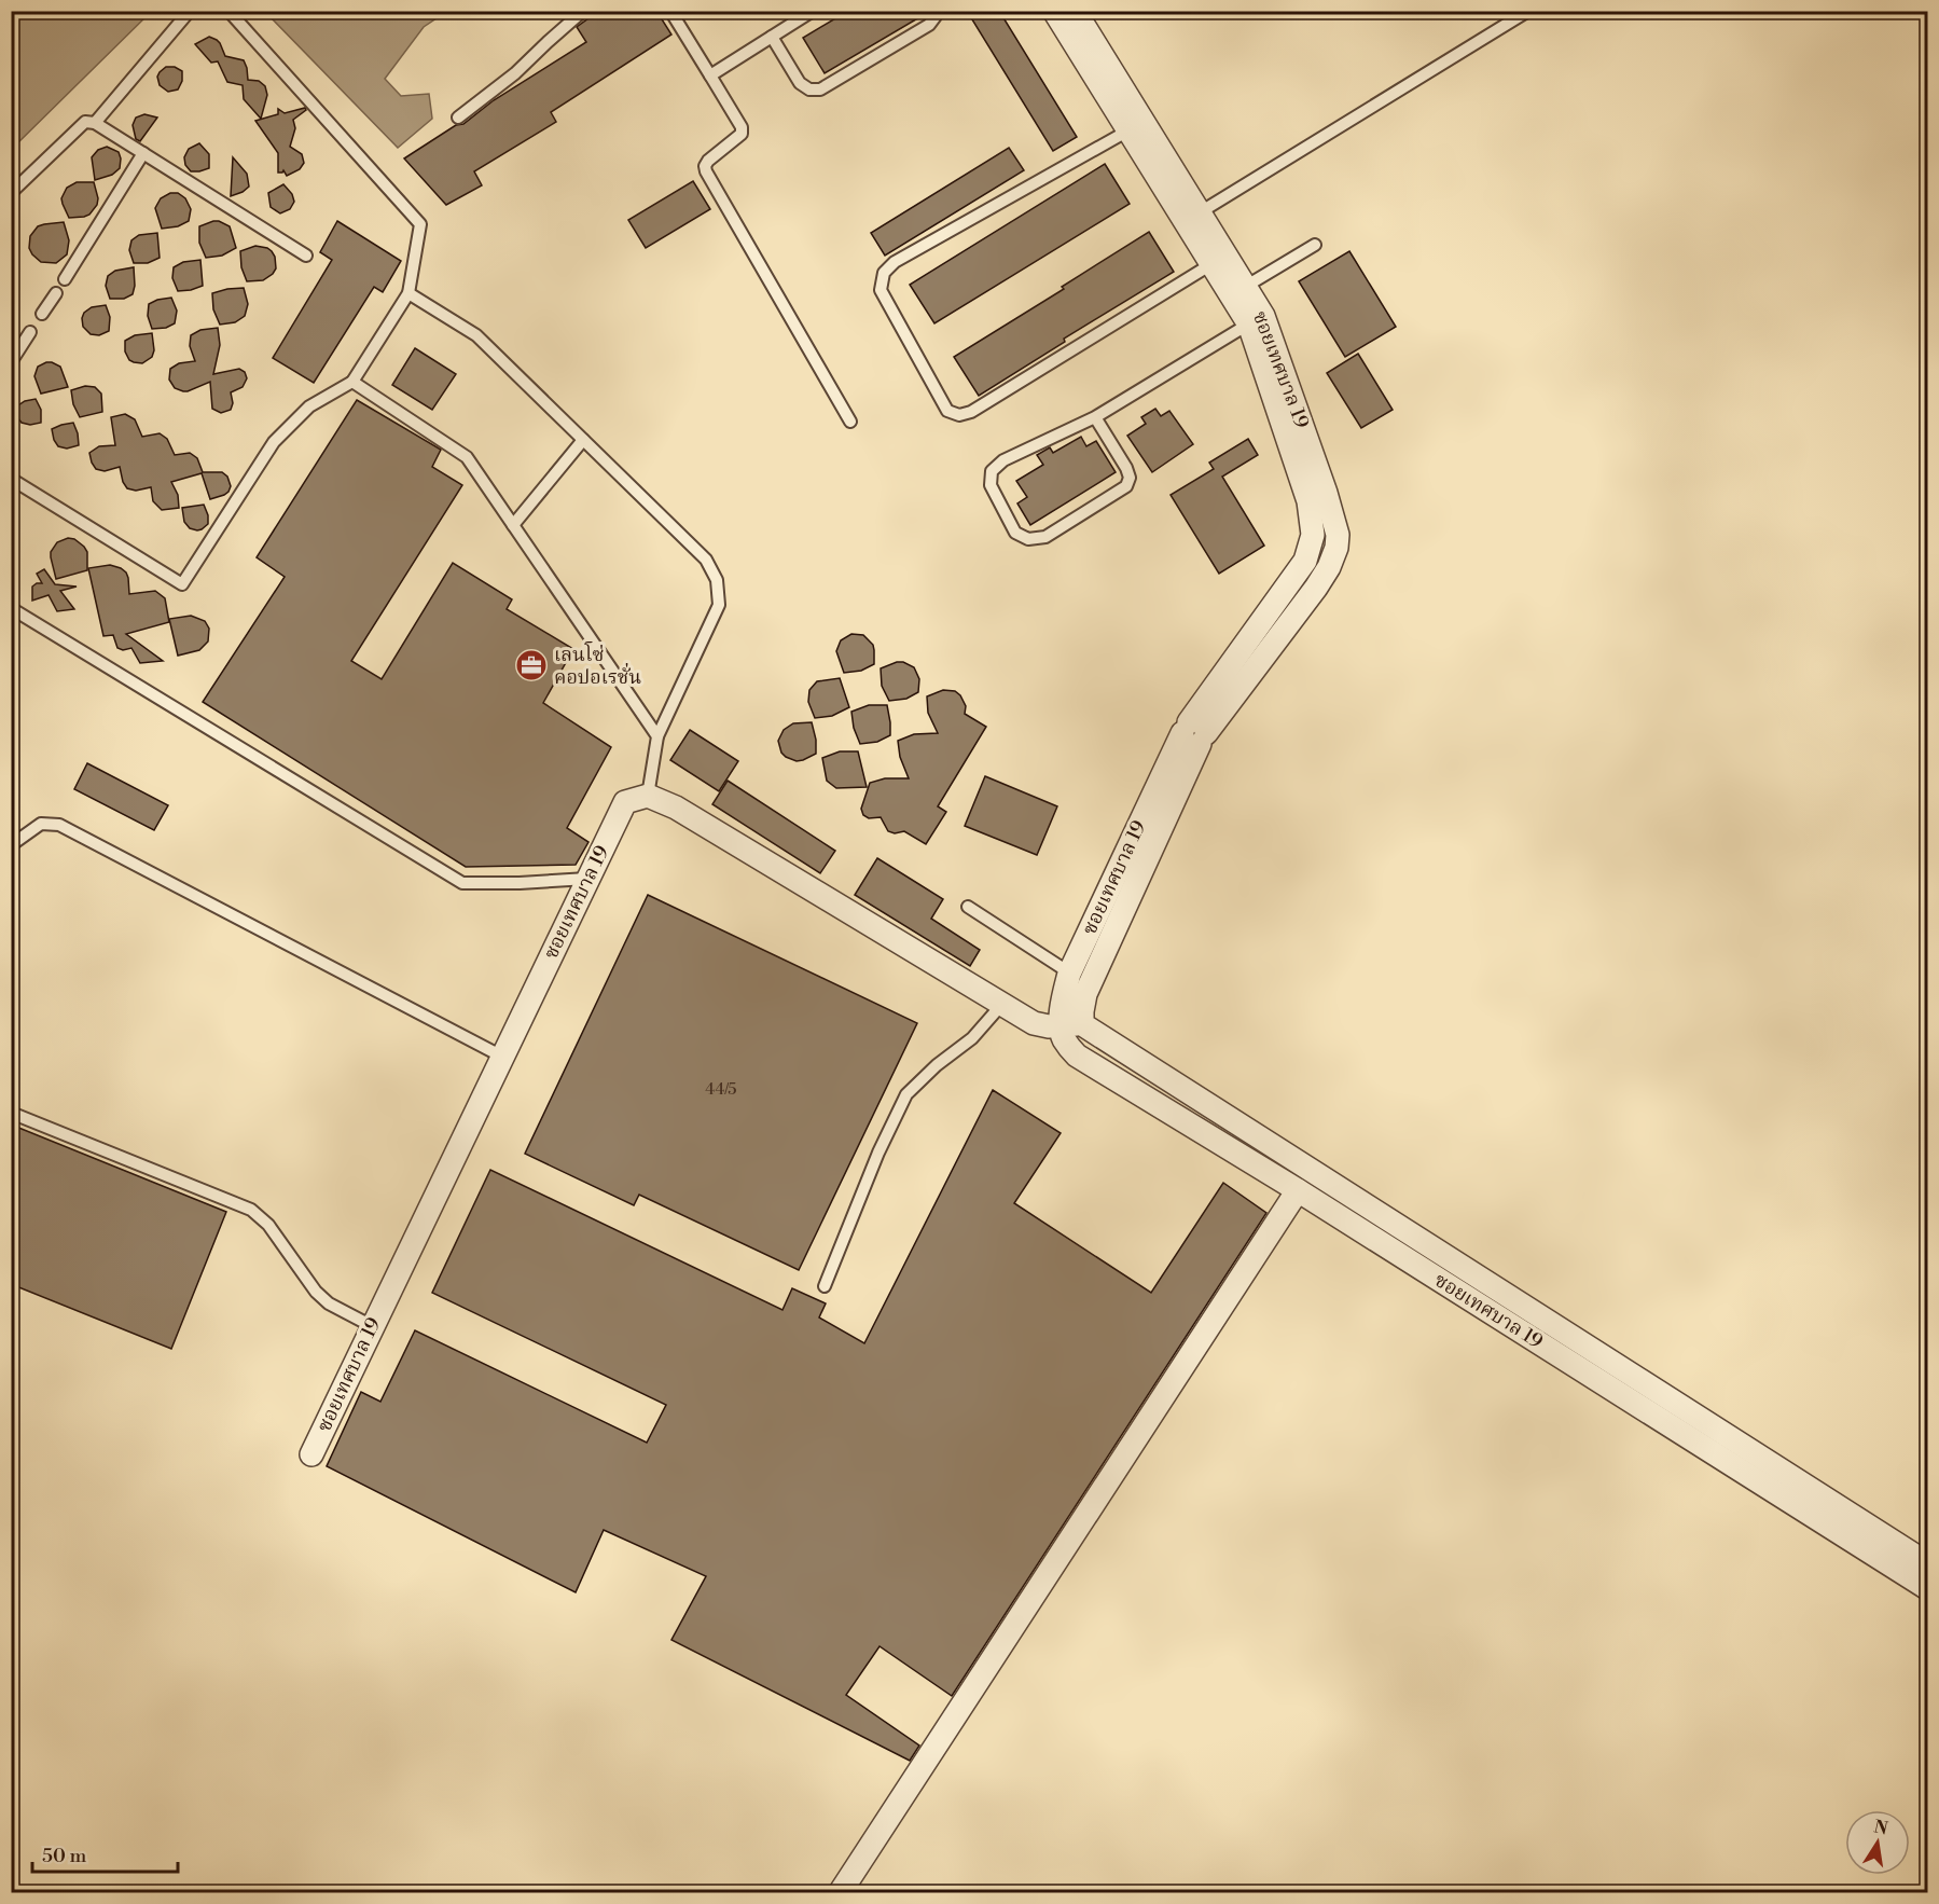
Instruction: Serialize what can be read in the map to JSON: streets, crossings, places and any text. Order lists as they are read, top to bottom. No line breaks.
{"streets":{"street":["ซอยเทศบาล 19"]},"places":{"office":["เลนโซ่ คอปอเรชั่น"]},"house_numbers":["44/5"],"scale_bar":"50 m","north":"top"}
